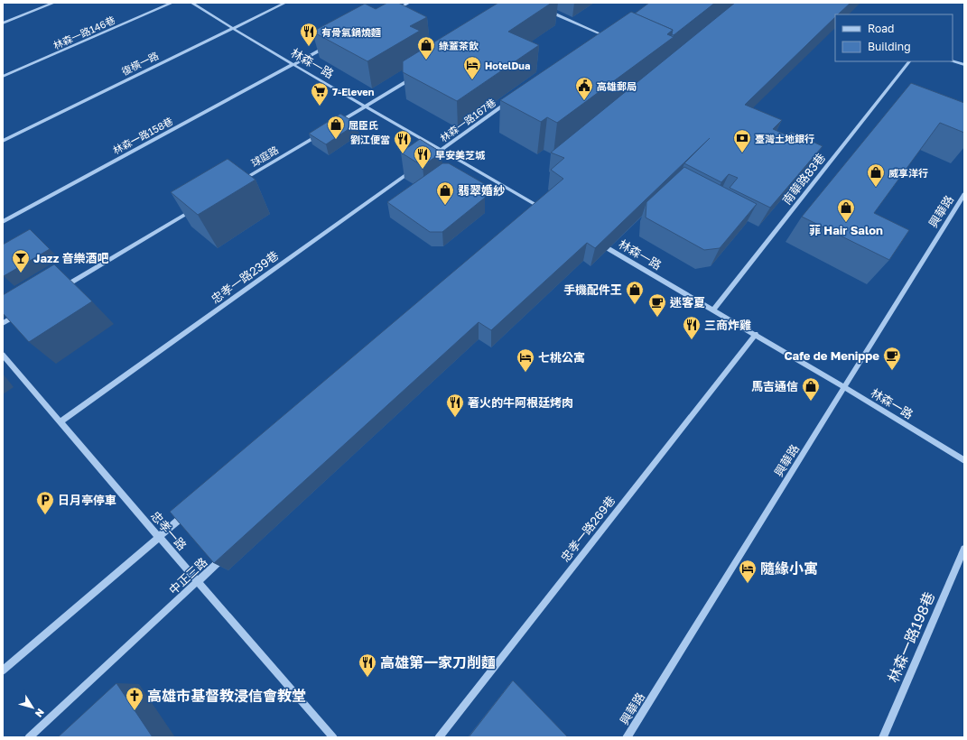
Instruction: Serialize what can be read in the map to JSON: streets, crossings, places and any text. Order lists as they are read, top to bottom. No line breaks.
{"streets":{"street":["林森一路146巷","復橫一路","林森一路","林森一路167巷","林森一路158巷","球庭路","南華路83巷","興華路","忠孝一路239巷","忠孝一路269巷","忠孝一路","中正三路","林森一路198巷"]},"crossings":[["復橫一路","林森一路"],["林森一路","林森一路167巷"],["林森一路","林森一路158巷"],["林森一路","南華路83巷"],["林森一路","興華路"],["林森一路","忠孝一路269巷"],["忠孝一路239巷","忠孝一路"],["忠孝一路","中正三路"]],"places":{"restaurant":["有骨氣鍋燒麵","劉江便當","早安美芝城","三商炸雞","著火的牛阿根廷烤肉","高雄第一家刀削麵"],"shop":["綠蓋茶飲","屈臣氏","威享洋行","翡翠婚紗","菲 Hair Salon","手機配件王","馬吉通信"],"hotel":["HotelDua","七桃公寓","隨緣小寓"],"public building":["高雄郵局"],"supermarket":["7-Eleven"],"bank":["臺灣土地銀行"],"bar":["Jazz 音樂酒吧"],"cafe":["迷客夏","Cafe de Menippe"],"parking":["日月亭停車"],"church":["高雄市基督教浸信會教堂"]},"legend":["Road","Building"],"north":"bottom right"}
